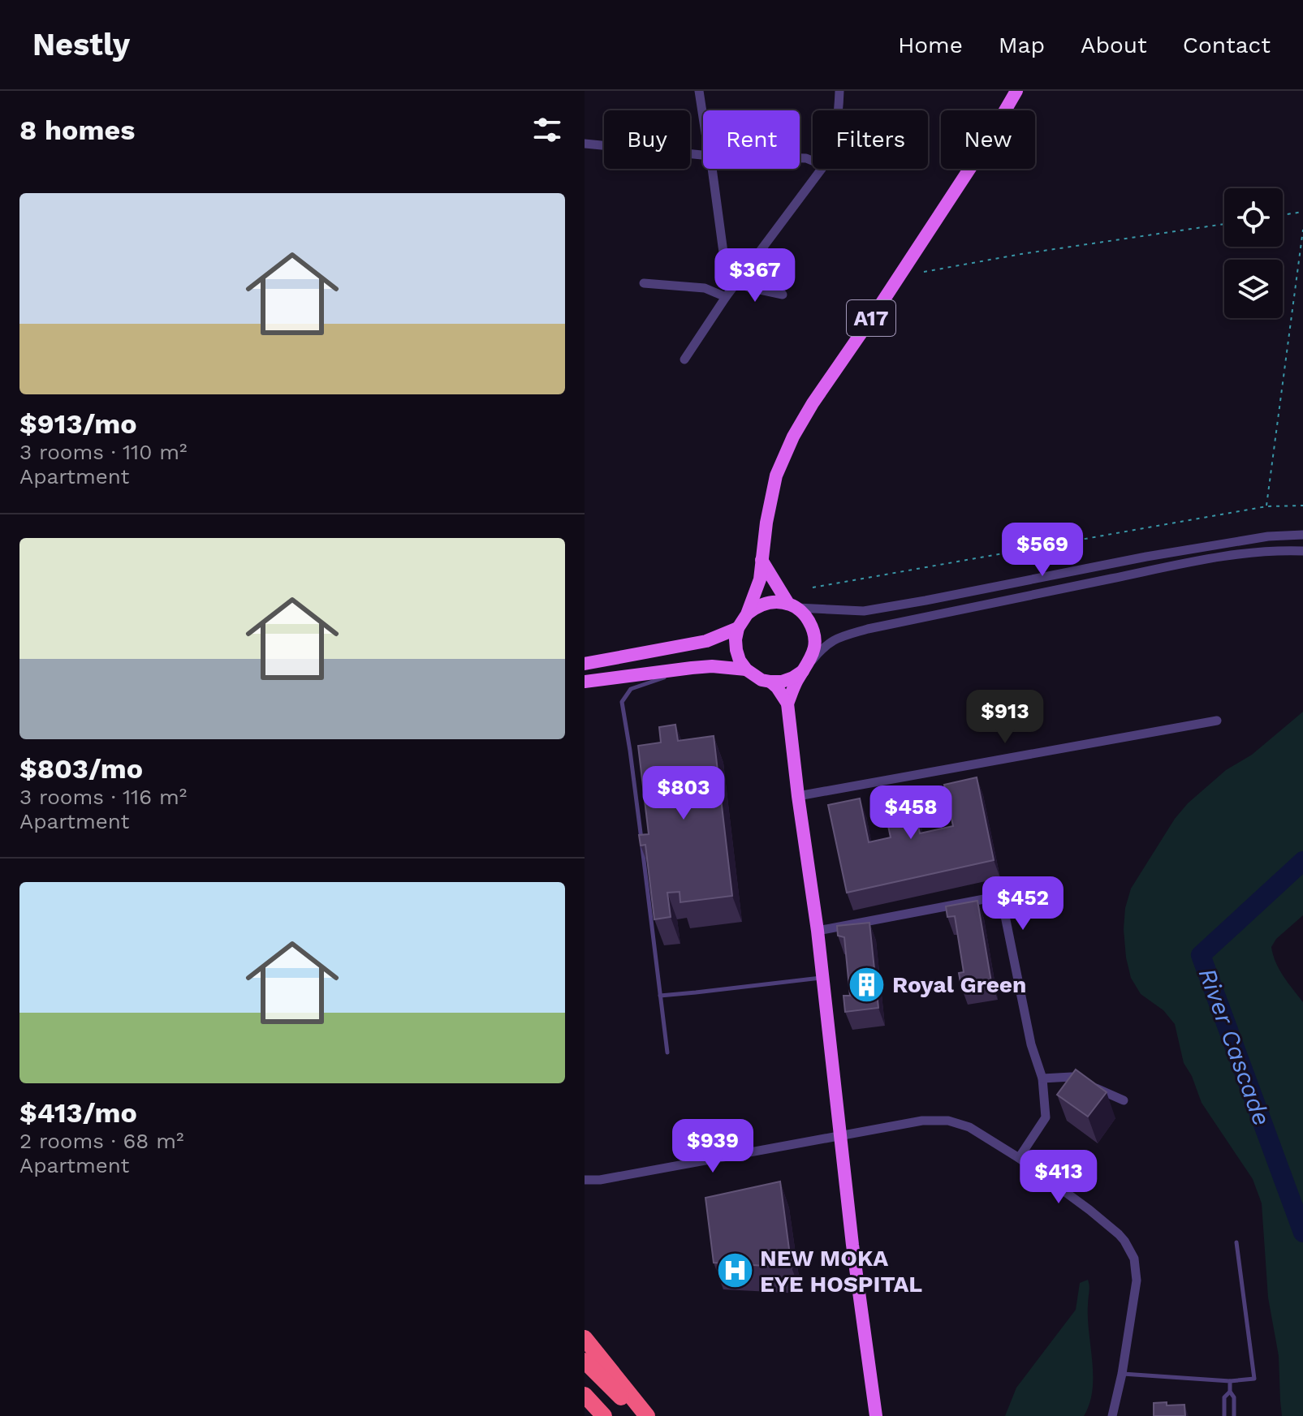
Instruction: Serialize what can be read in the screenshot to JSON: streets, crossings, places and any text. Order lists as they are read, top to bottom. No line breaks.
{"streets":{"main road":["A17"]},"water":["River Cascade"],"places":{"building":["Royal Green"],"hospital":["NEW MOKA EYE HOSPITAL"]},"page":{"header":"Nestly","nav":["Home","Map","About","Contact"],"heading":"8 homes","chip":["Buy","Rent","Filters","New"],"list":[{"name":"$913/mo","note":"3 rooms · 110 m² · Apartment"},{"name":"$803/mo","note":"3 rooms · 116 m² · Apartment"},{"name":"$413/mo","note":"2 rooms · 68 m² · Apartment"}],"price":["$367","$569","$913","$803","$458","$452","$939","$413"]}}
